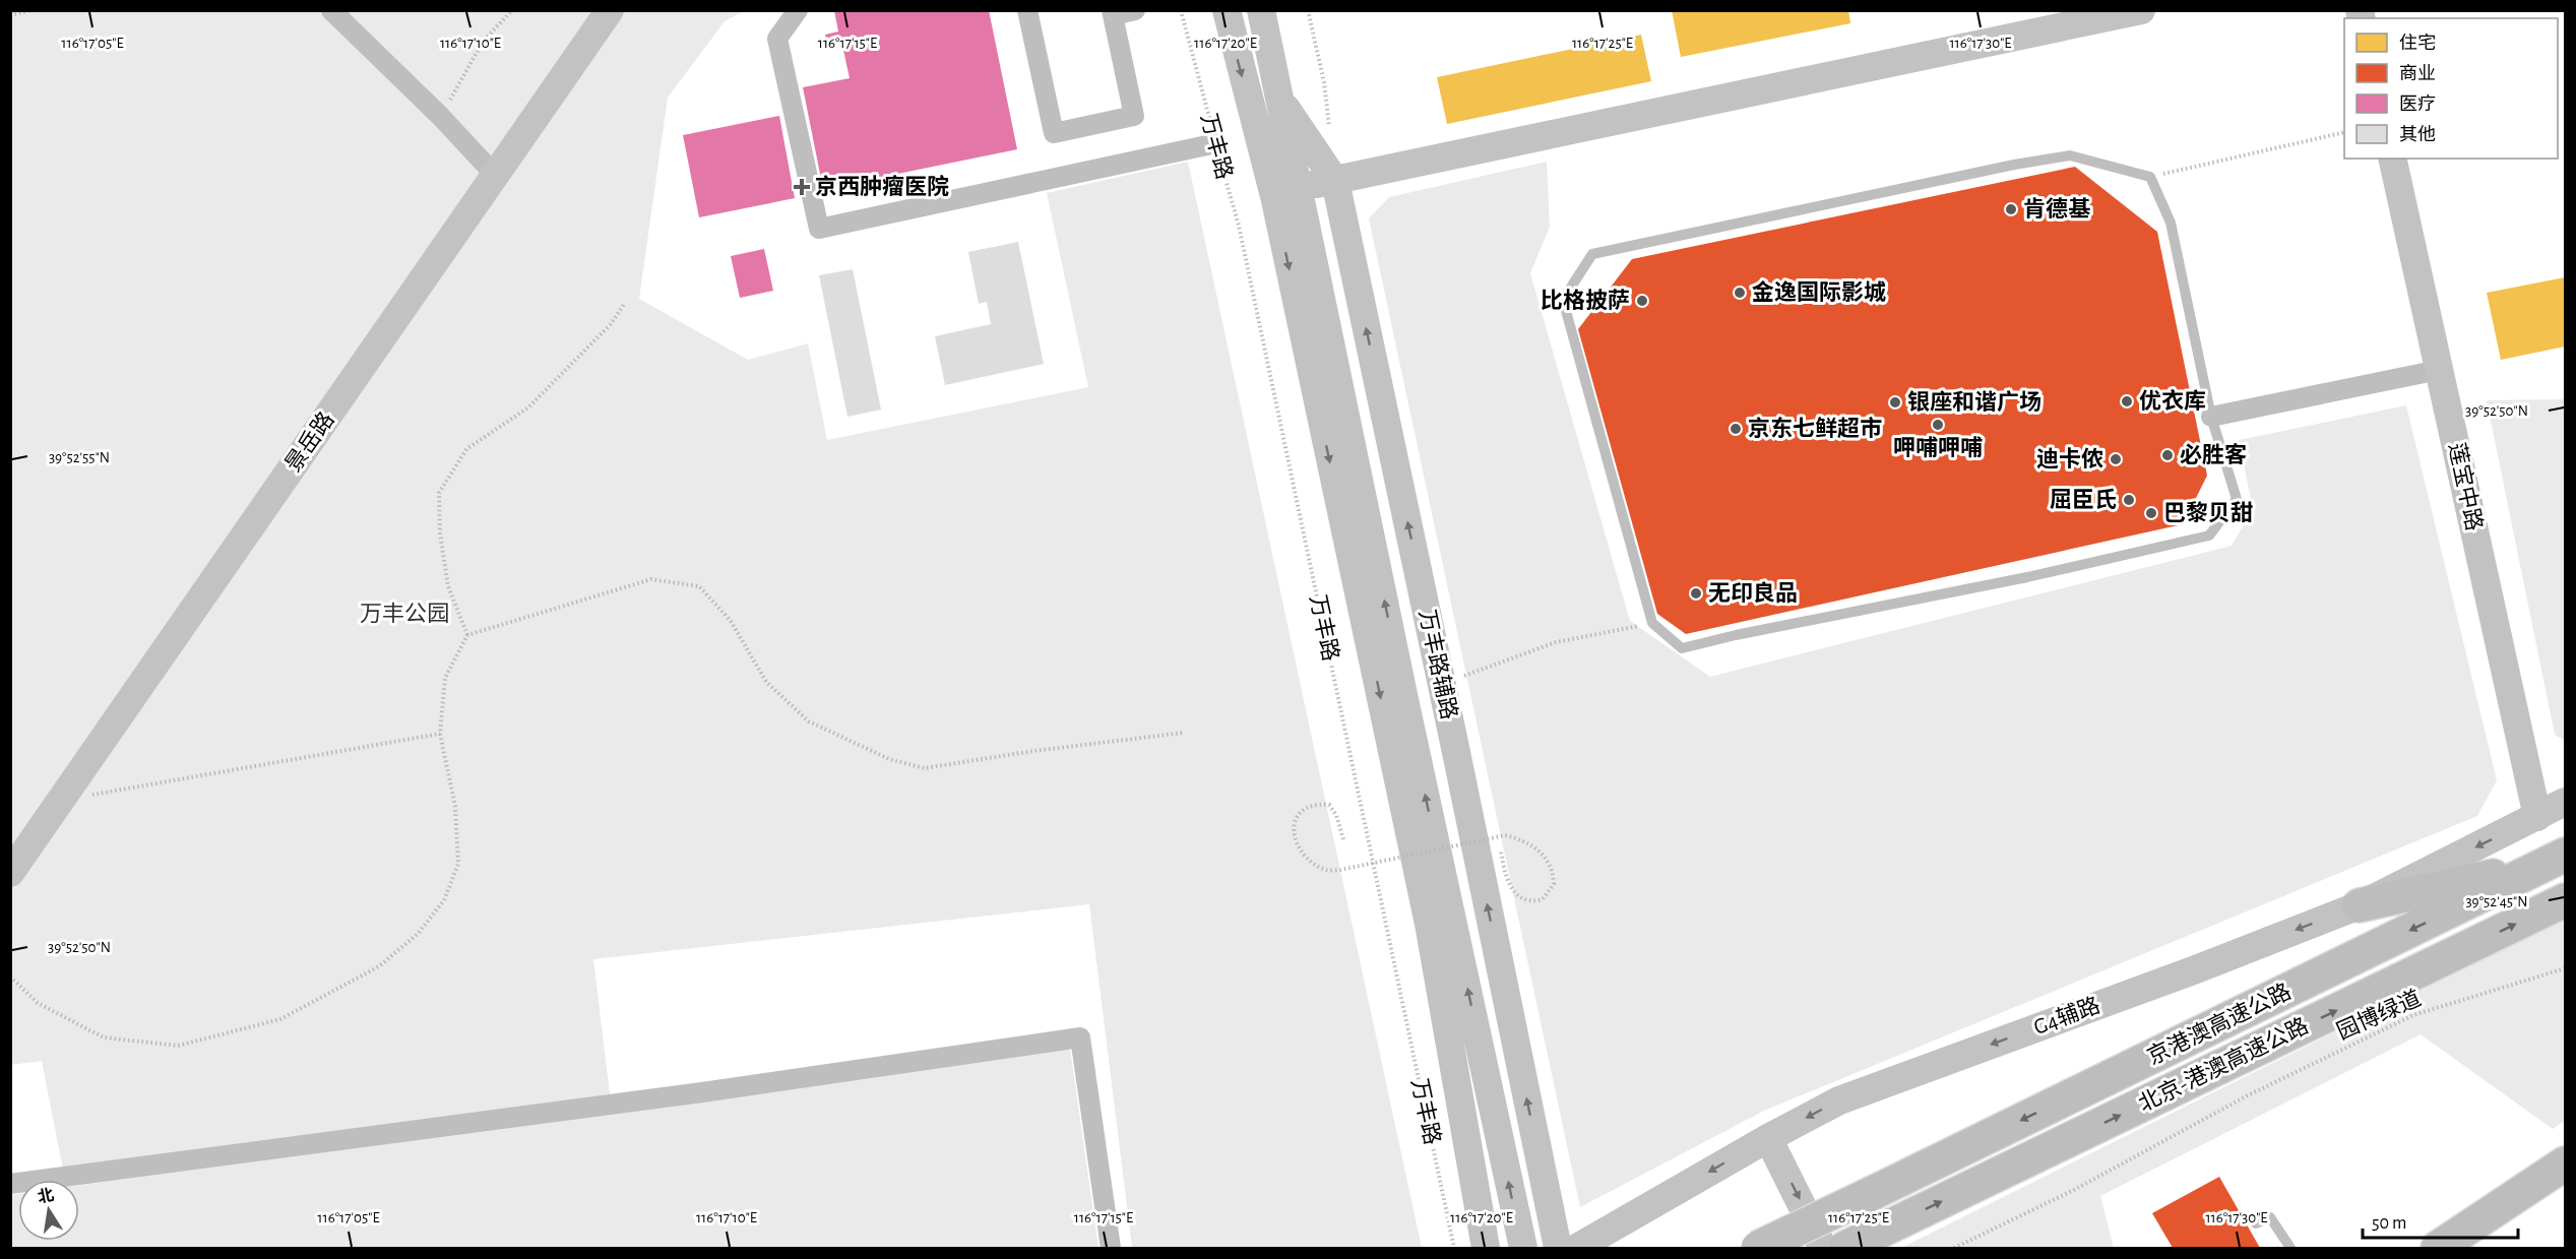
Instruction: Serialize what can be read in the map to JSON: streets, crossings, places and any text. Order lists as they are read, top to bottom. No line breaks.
{"streets":{"highway":["京港澳高速公路","北京-港澳高速公路"],"street":["万丰路","景岳路","莲宝中路","万丰路辅路","G4辅路"],"path":["园博绿道"]},"crossings":[["莲宝中路","G4辅路"]],"one_way":["G4辅路"],"parks":["万丰公园"],"places":{"health":["京西肿瘤医院"],"other":["肯德基","金逸国际影城","比格披萨","优衣库","银座和谐广场","呷哺呷哺","京东七鲜超市","必胜客","迪卡侬","屈臣氏","巴黎贝甜","无印良品"]},"legend":["住宅","商业","医疗","其他"],"scale_bar":"50 m","north":"top","coordinates":["116°17'05\"E","116°17'10\"E","116°17'15\"E","116°17'20\"E","116°17'25\"E","116°17'30\"E","39°52'50\"N","39°52'55\"N","39°52'45\"N"]}
